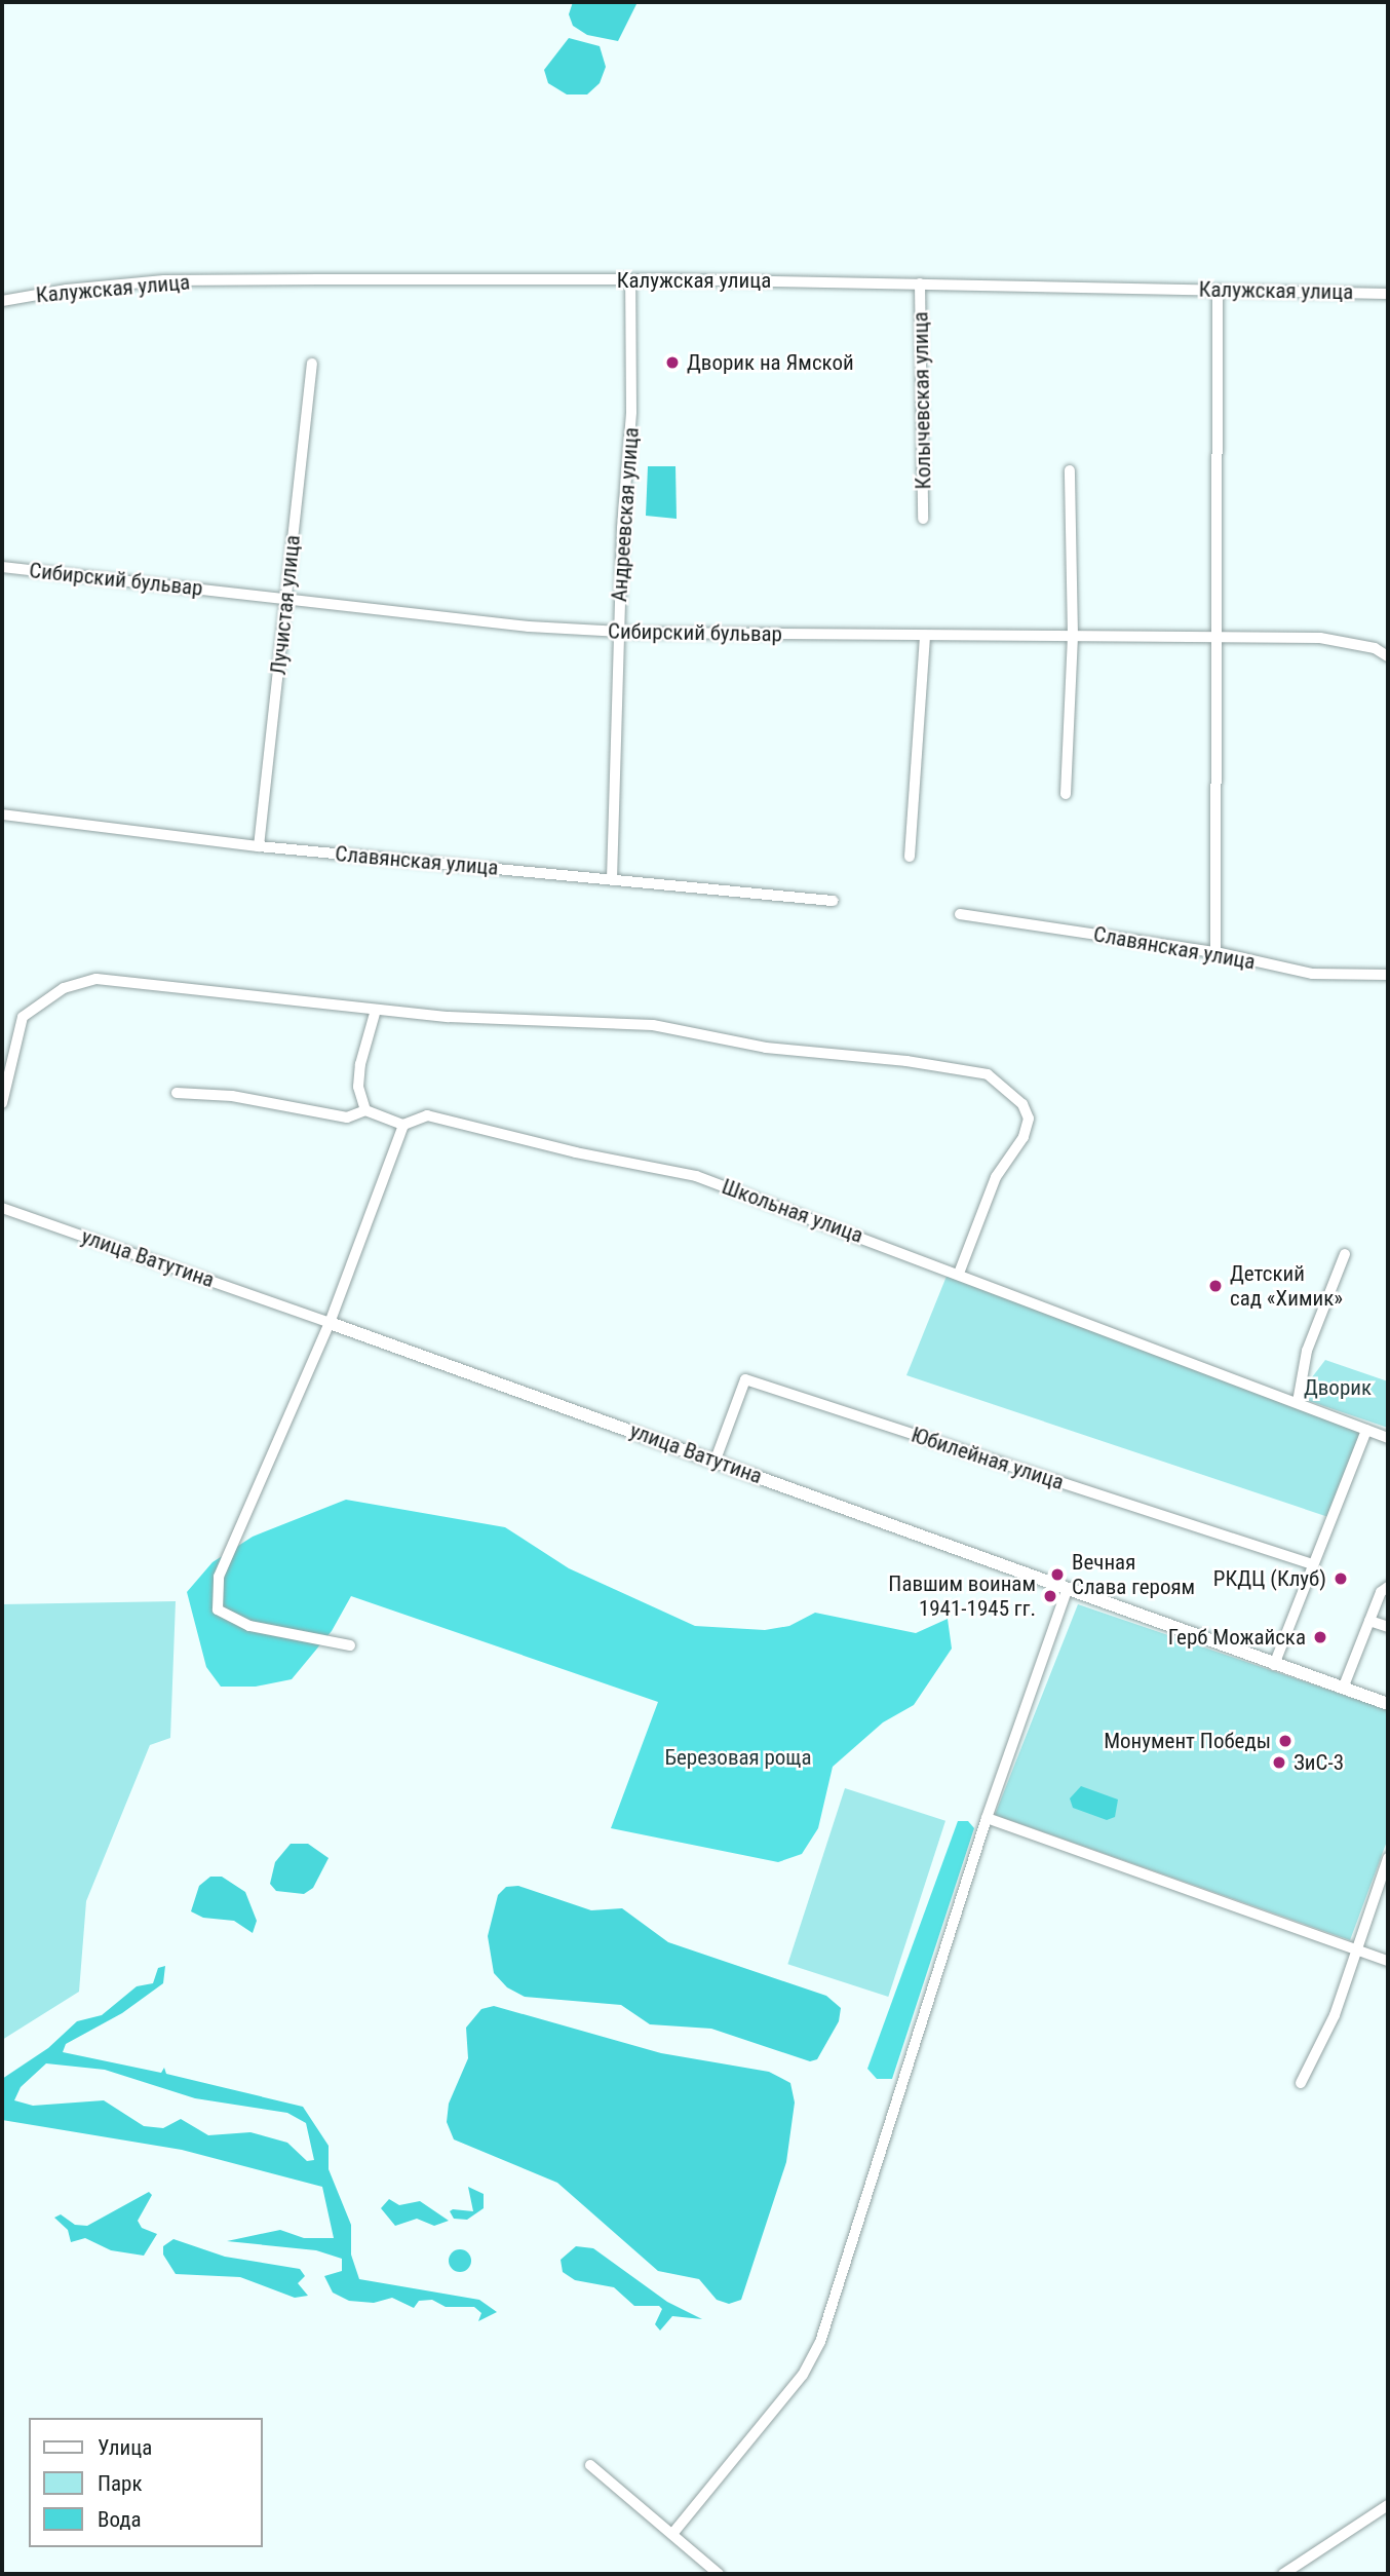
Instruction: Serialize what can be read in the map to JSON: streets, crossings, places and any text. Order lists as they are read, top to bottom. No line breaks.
{"streets":{"street":["Калужская улица","Колычевская улица","Андреевская улица","Сибирский бульвар","Лучистая улица","Славянская улица","Школьная улица","улица Ватутина","Юбилейная улица"]},"crossings":[["Калужская улица","Колычевская улица"],["Калужская улица","Андреевская улица"],["Андреевская улица","Сибирский бульвар"],["Андреевская улица","Славянская улица"],["Сибирский бульвар","Лучистая улица"],["Лучистая улица","Славянская улица"],["улица Ватутина","Юбилейная улица"]],"parks":["Дворик","Березовая роща"],"places":["Дворик на Ямской","Детский сад «Химик»","Вечная Слава героям","РКДЦ (Клуб)","Павшим воинам 1941-1945 гг.","Герб Можайска","Монумент Победы","ЗиС-3"],"legend":["Улица","Парк","Вода"]}
